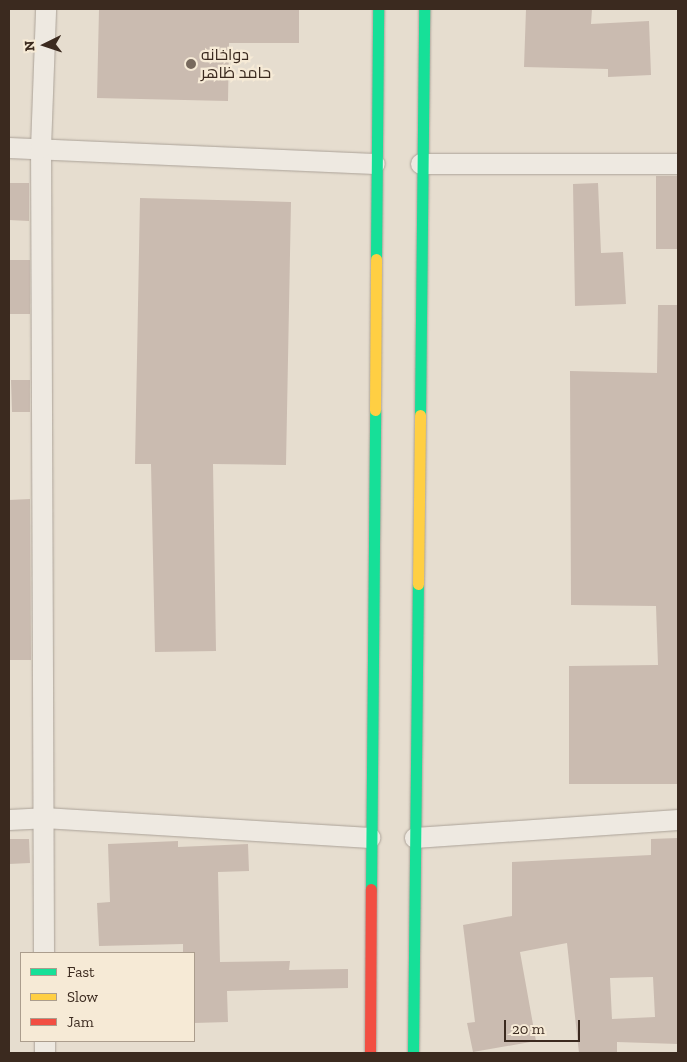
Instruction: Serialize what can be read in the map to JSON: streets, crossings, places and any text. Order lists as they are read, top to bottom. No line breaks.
{"places":["دواخانه حامد ظاهر"],"legend":["Fast","Slow","Jam"],"scale_bar":"20 m","north":"left"}
